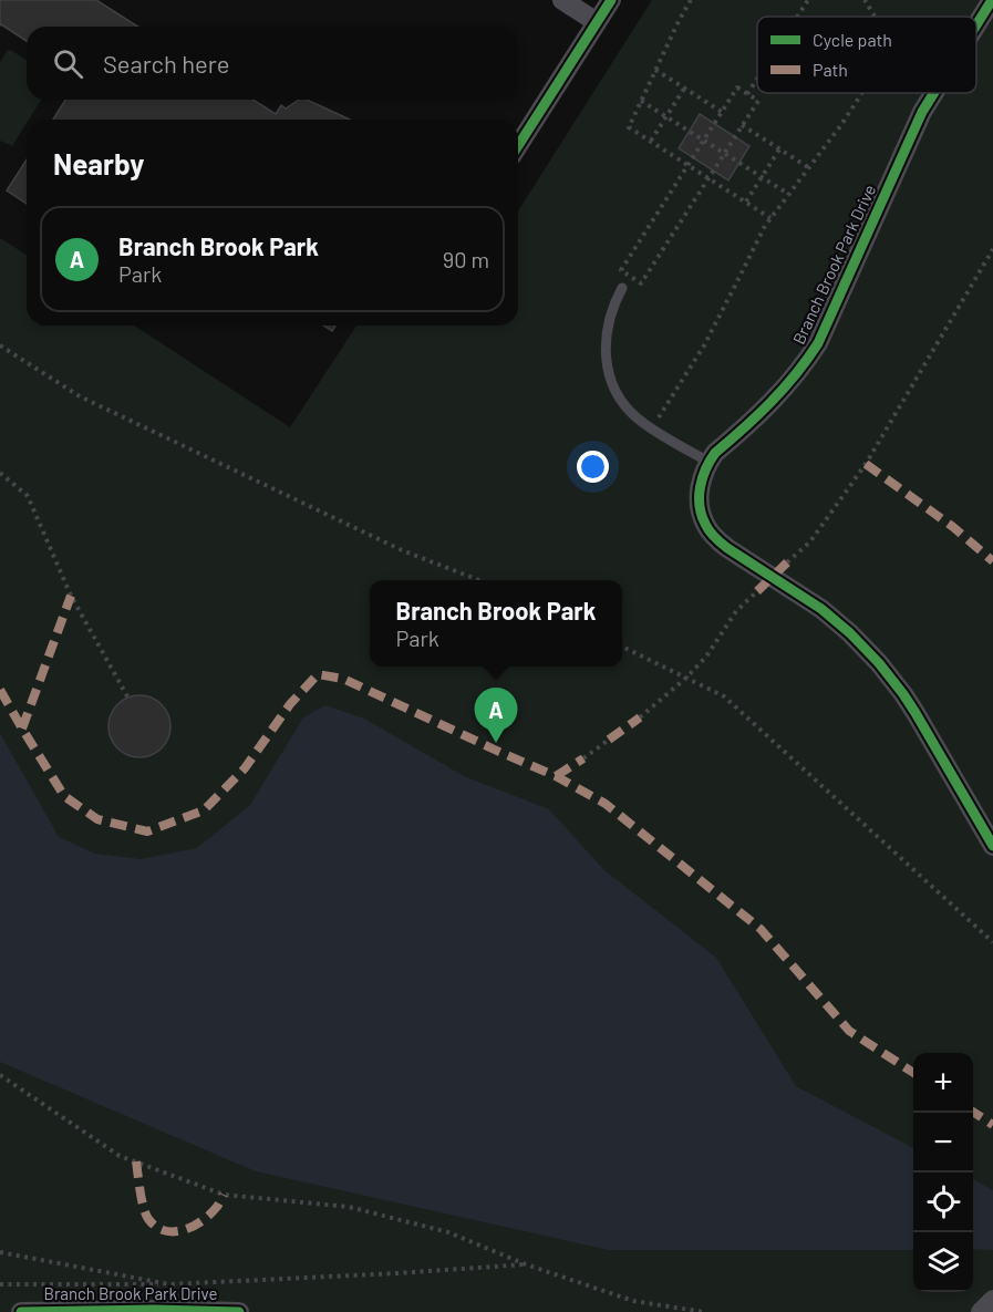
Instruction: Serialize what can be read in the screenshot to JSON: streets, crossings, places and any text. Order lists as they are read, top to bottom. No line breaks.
{"streets":{"street":["Branch Brook Park Drive"]},"legend":["Cycle path","Path"],"page":{"search":"Search here","heading":"Nearby","list":[{"mark":"A","name":"Branch Brook Park","note":"Park","value":"90 m"}],"popup":["Branch Brook Park","Park"],"pins":"A","map_buttons":["+","−"]}}
